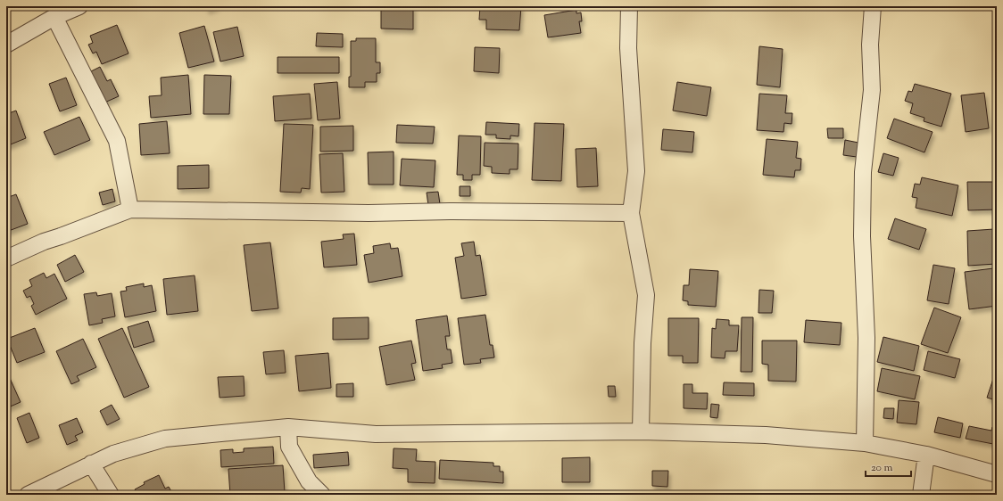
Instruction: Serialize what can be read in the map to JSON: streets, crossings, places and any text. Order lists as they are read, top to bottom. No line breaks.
{"scale_bar":"20 m"}
